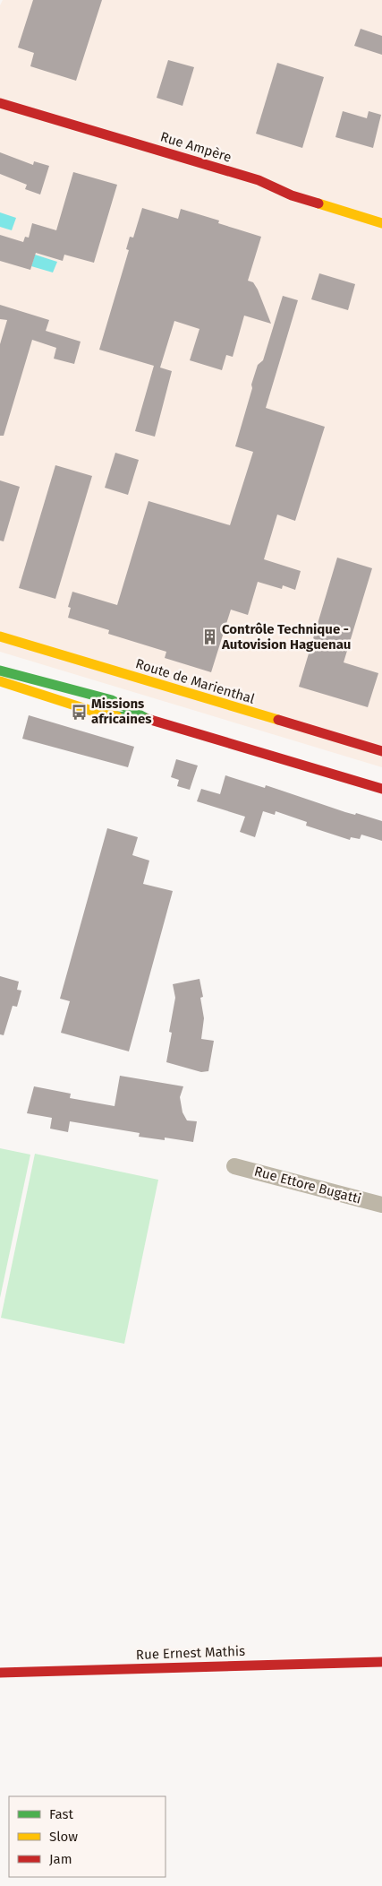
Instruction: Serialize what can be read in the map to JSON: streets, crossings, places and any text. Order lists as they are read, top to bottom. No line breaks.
{"streets":{"street":["Rue Ampère","Route de Marienthal","Rue Ettore Bugatti","Rue Ernest Mathis"]},"places":{"building":["Contrôle Technique - Autovision Haguenau"],"bus stop":["Missions africaines"]},"legend":["Fast","Slow","Jam"]}
